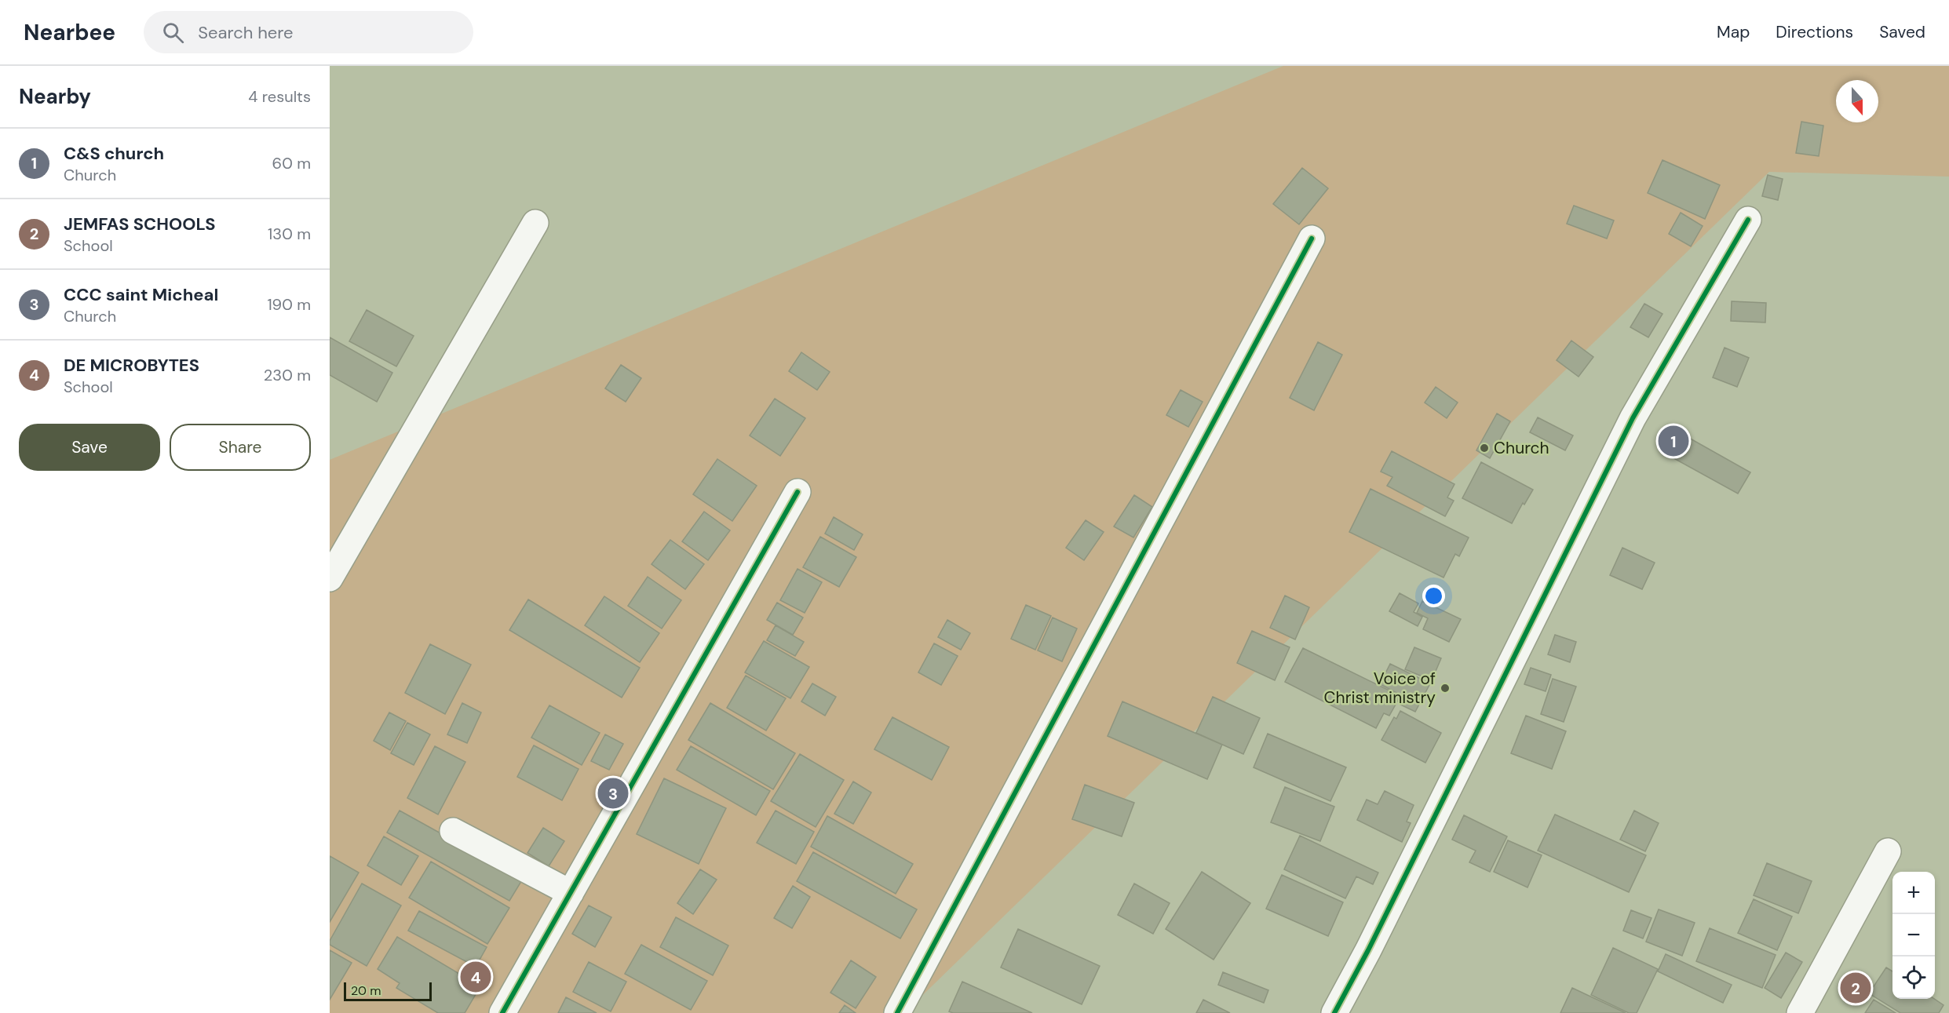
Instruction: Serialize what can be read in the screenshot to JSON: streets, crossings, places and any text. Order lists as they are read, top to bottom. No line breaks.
{"places":["Church","Voice of Christ ministry"],"scale_bar":"20 m","north":"bottom","page":{"header":"Nearbee","search":"Search here","nav":["Map","Directions","Saved"],"heading":["Nearby","4 results"],"list":[{"mark":"1","name":"C&S church","note":"Church","value":"60 m"},{"mark":"2","name":"JEMFAS SCHOOLS","note":"School","value":"130 m"},{"mark":"3","name":"CCC saint Micheal","note":"Church","value":"190 m"},{"mark":"4","name":"DE MICROBYTES","note":"School","value":"230 m"}],"buttons":["Save","Share"],"pins":["1","3","4","2"],"map_buttons":["+","−"],"scale":"20 m"}}
